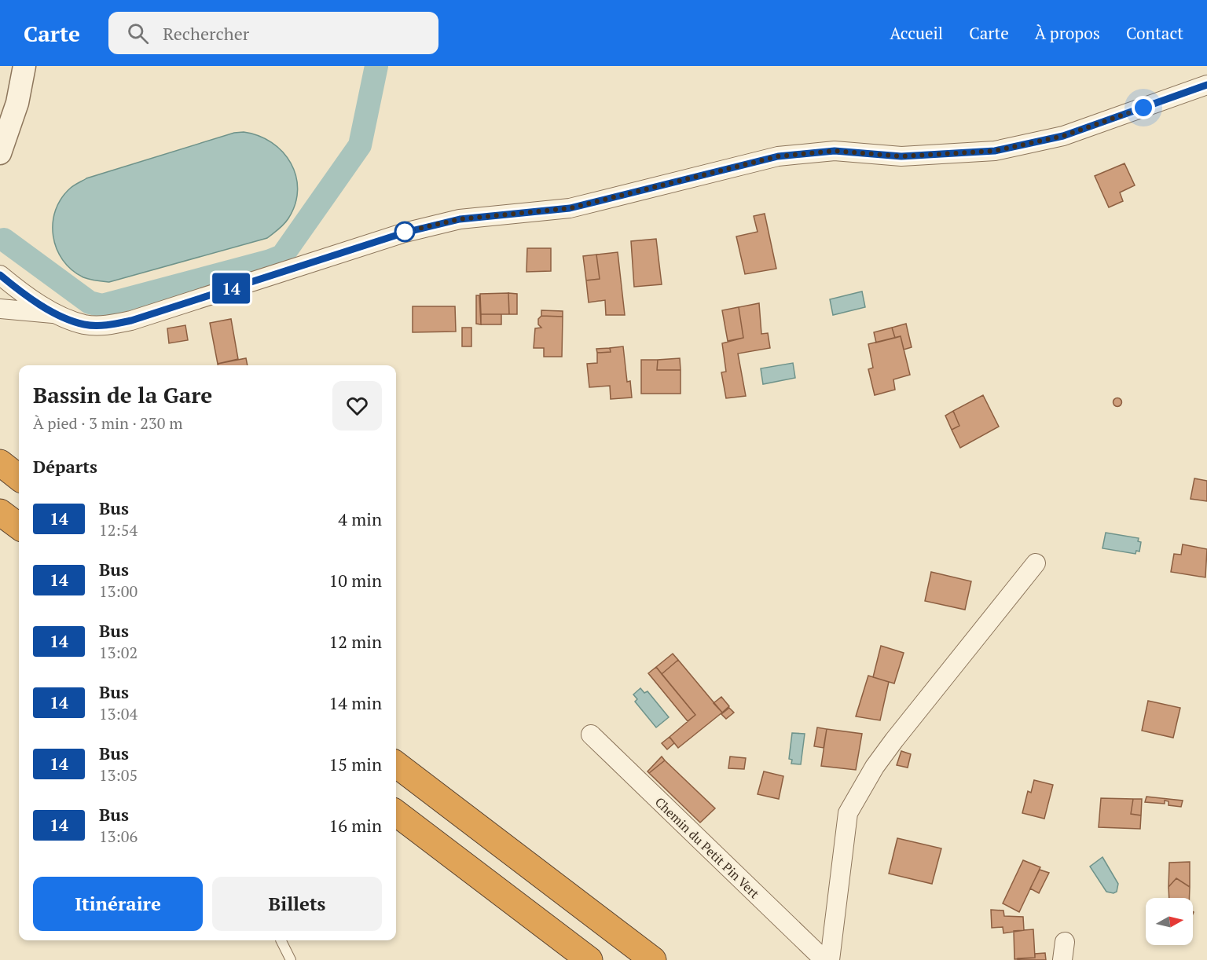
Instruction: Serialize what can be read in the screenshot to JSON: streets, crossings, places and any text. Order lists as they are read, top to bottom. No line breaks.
{"streets":{"street":["Chemin du Petit Pin Vert"]},"lines":["bus line 14"],"north":"right","page":{"header":"Carte","search":"Rechercher","nav":["Accueil","Carte","À propos","Contact"],"on_map":"14","heading":[["Bassin de la Gare","À pied · 3 min · 230 m"],"Départs"],"list":[{"mark":"14","name":"Bus","note":"12:54","value":"4 min"},{"mark":"14","name":"Bus","note":"13:00","value":"10 min"},{"mark":"14","name":"Bus","note":"13:02","value":"12 min"},{"mark":"14","name":"Bus","note":"13:04","value":"14 min"},{"mark":"14","name":"Bus","note":"13:05","value":"15 min"},{"mark":"14","name":"Bus","note":"13:06","value":"16 min"}],"buttons":["Itinéraire","Billets"]}}
